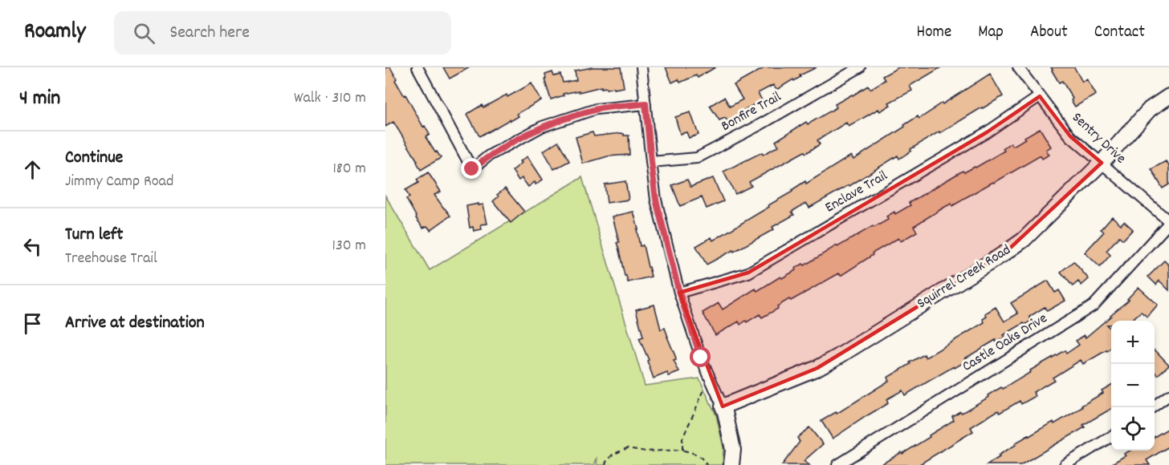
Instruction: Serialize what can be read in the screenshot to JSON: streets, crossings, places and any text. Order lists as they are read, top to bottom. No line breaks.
{"streets":{"street":["Bonfire Trail","Sentry Drive","Enclave Trail","Squirrel Creek Road","Castle Oaks Drive"]},"crossings":[["Sentry Drive","Enclave Trail"],["Sentry Drive","Squirrel Creek Road"],["Sentry Drive","Castle Oaks Drive"]],"page":{"header":"Roamly","search":"Search here","nav":["Home","Map","About","Contact"],"heading":["4 min","Walk · 310 m"],"list":[["Continue","Jimmy Camp Road","180 m"],["Turn left","Treehouse Trail","130 m"],"Arrive at destination"],"map_buttons":["+","−"]}}
